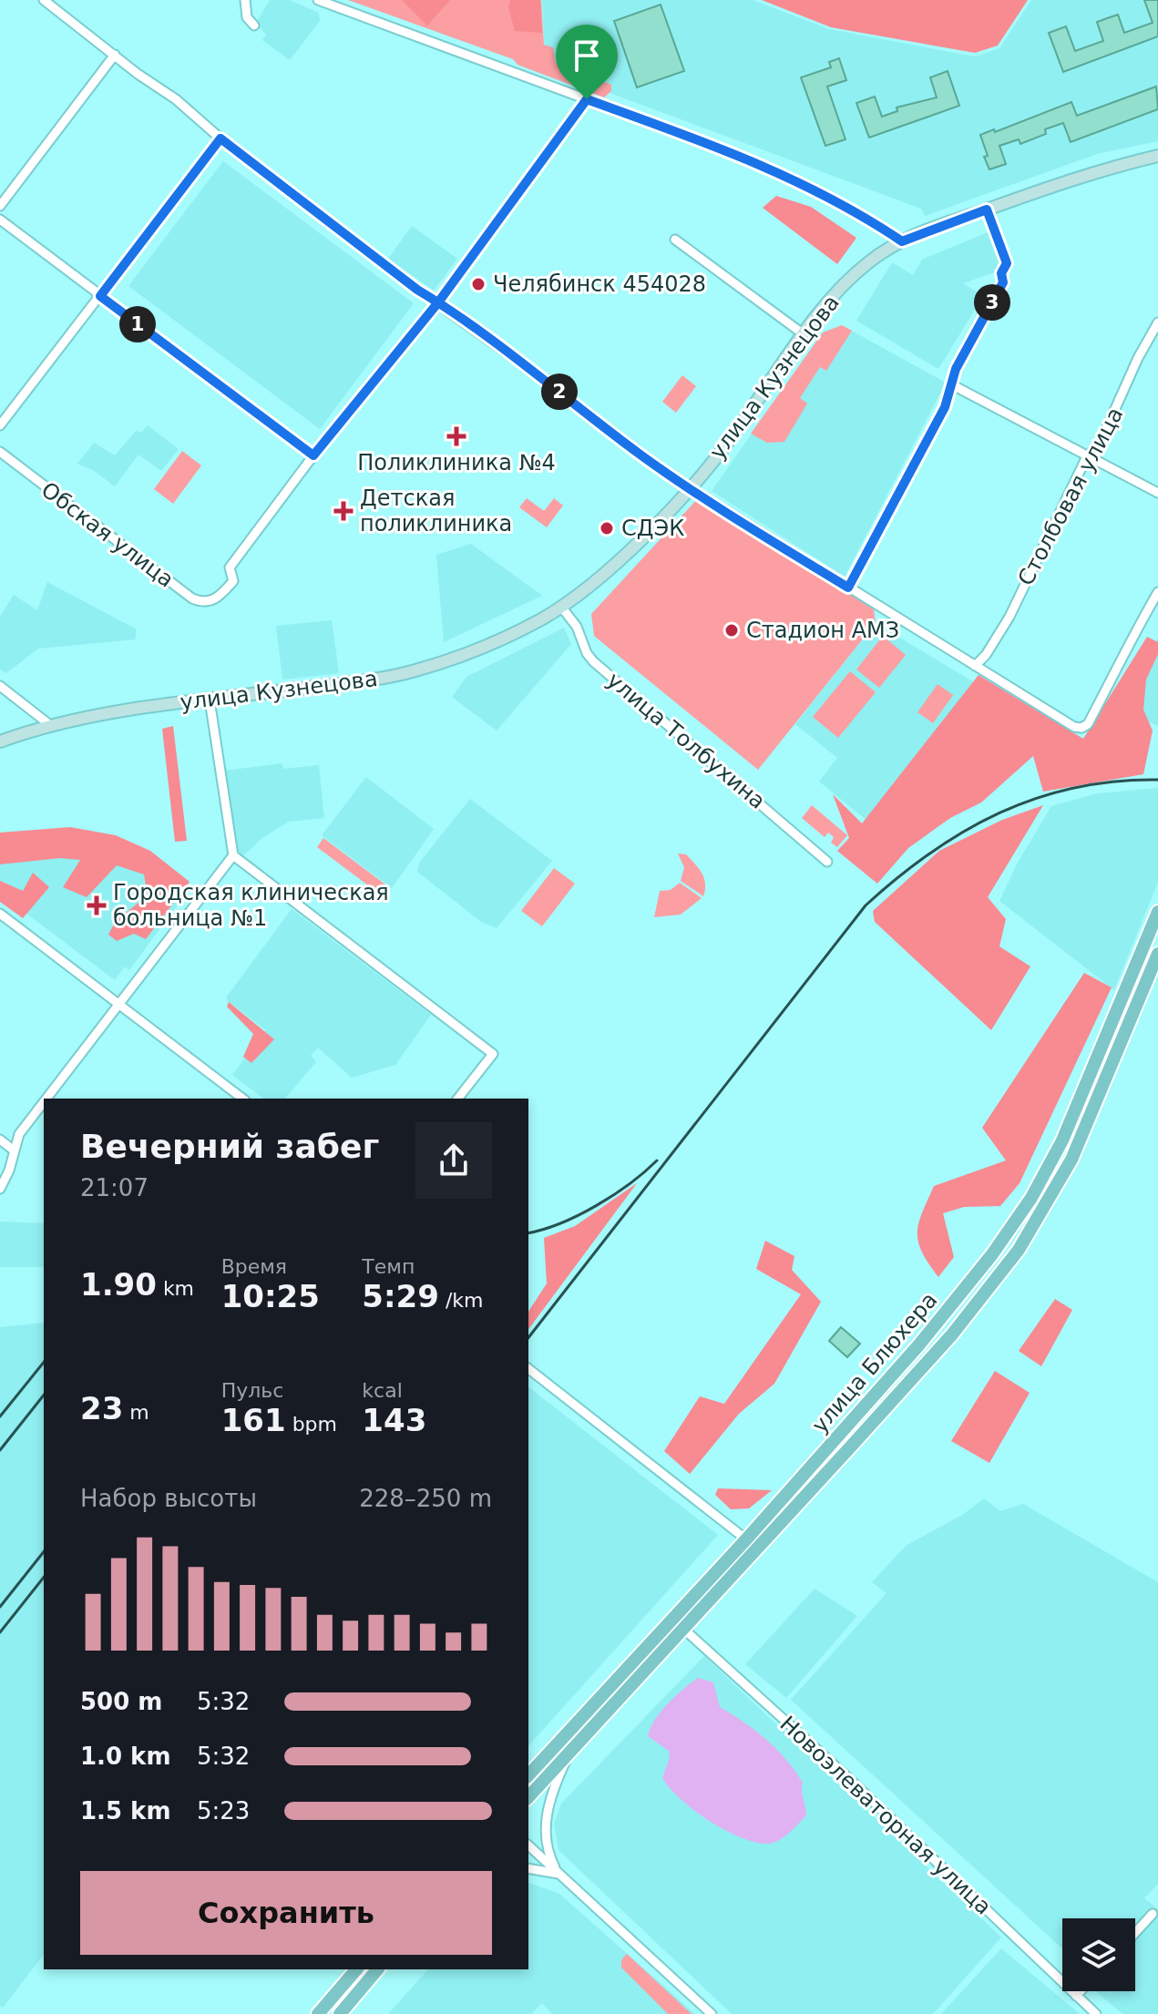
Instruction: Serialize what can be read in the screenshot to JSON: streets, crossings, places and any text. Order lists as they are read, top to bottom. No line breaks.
{"streets":{"main road":["улица Блюхера"],"street":["улица Кузнецова","Столбовая улица","Обская улица","улица Толбухина","Новоэлеваторная улица"]},"crossings":[["улица Кузнецова","улица Толбухина"],["улица Блюхера","Новоэлеваторная улица"]],"places":{"other":["Челябинск 454028","СДЭК","Стадион АМЗ"],"health":["Поликлиника №4","Детская поликлиника","Городская клиническая больница №1"]},"page":{"pins":["3","1","2"],"heading":["Вечерний забег","21:07"],"stats":[["1.90 km"],["Время","10:25"],["Темп","5:29 /km"],["23 m"],["Пульс","161 bpm"],["kcal","143"]],"chart":["Набор высоты","228–250 m"],"list":[{"name":"500 m","note":"5:32"},{"name":"1.0 km","note":"5:32"},{"name":"1.5 km","note":"5:23"}],"buttons":"Сохранить"}}
